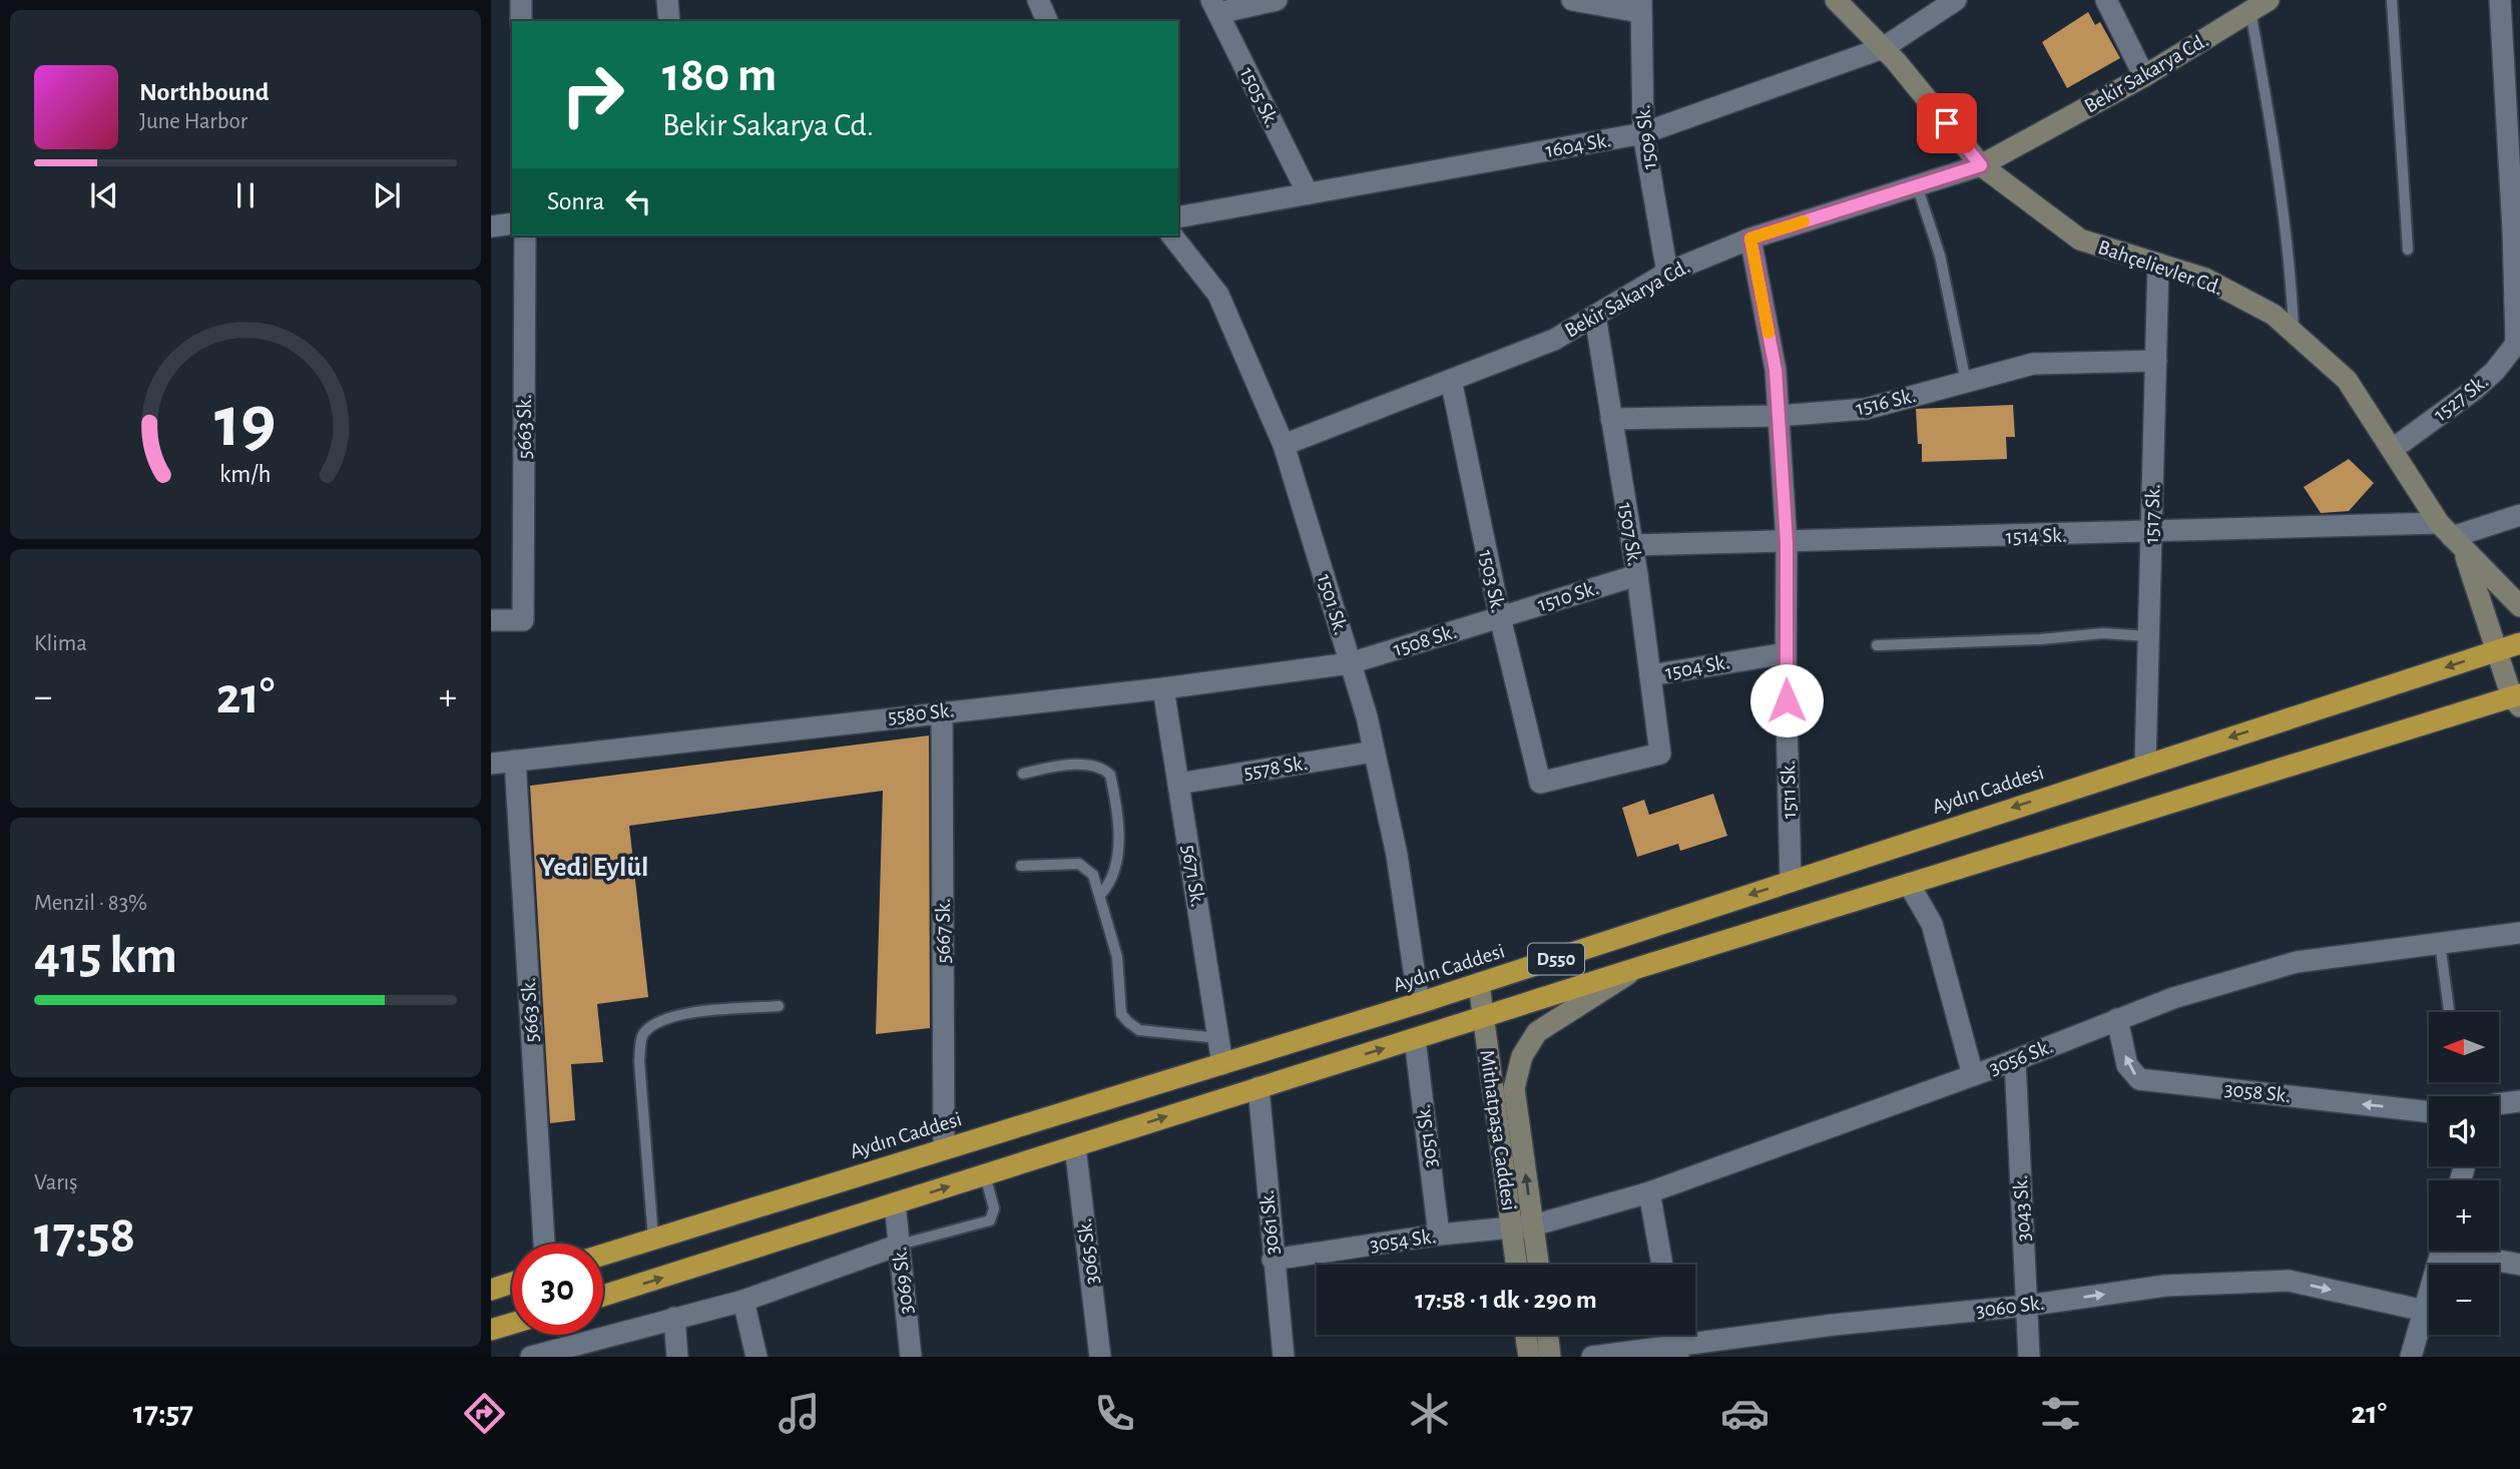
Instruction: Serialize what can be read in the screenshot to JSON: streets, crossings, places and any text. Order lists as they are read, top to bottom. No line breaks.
{"streets":{"highway":["Aydın Caddesi","D550"],"street":["Bekir Sakarya Cd.","1505 Sk.","1509 Sk.","1604 Sk.","Bahçelievler Cd.","1527 Sk.","1516 Sk.","5663 Sk.","1517 Sk.","1507 Sk.","1514 Sk.","1503 Sk.","1510 Sk.","1501 Sk.","1508 Sk.","1504 Sk.","5580 Sk.","5578 Sk.","1511 Sk.","5671 Sk.","5667 Sk.","3056 Sk.","3058 Sk.","Mithatpaşa Caddesi","3051 Sk.","3043 Sk.","3061 Sk.","3054 Sk.","3065 Sk.","3069 Sk.","3060 Sk."]},"crossings":[["Bekir Sakarya Cd.","1509 Sk."],["Bekir Sakarya Cd.","Bahçelievler Cd."],["Bekir Sakarya Cd.","1507 Sk."],["Bekir Sakarya Cd.","1503 Sk."],["Bekir Sakarya Cd.","1501 Sk."],["Bekir Sakarya Cd.","1511 Sk."],["1505 Sk.","1604 Sk."],["1509 Sk.","1604 Sk."],["1604 Sk.","Bahçelievler Cd."],["Bahçelievler Cd.","1527 Sk."],["Bahçelievler Cd.","1517 Sk."],["Bahçelievler Cd.","1514 Sk."],["1516 Sk.","1517 Sk."],["1516 Sk.","1507 Sk."],["1516 Sk.","1511 Sk."],["5663 Sk.","5580 Sk."],["1517 Sk.","1514 Sk."],["1517 Sk.","Aydın Caddesi"],["1507 Sk.","1514 Sk."],["1507 Sk.","1503 Sk."],["1507 Sk.","1510 Sk."],["1507 Sk.","1504 Sk."],["1514 Sk.","1511 Sk."],["1503 Sk.","1510 Sk."],["1503 Sk.","1508 Sk."],["1510 Sk.","1508 Sk."],["1501 Sk.","1508 Sk."],["1501 Sk.","5580 Sk."],["1501 Sk.","5578 Sk."],["1501 Sk.","Aydın Caddesi"],["1508 Sk.","5580 Sk."],["1504 Sk.","1511 Sk."],["5580 Sk.","5671 Sk."],["5580 Sk.","5667 Sk."],["5578 Sk.","5671 Sk."],["1511 Sk.","Aydın Caddesi"],["Aydın Caddesi","5671 Sk."],["Aydın Caddesi","5667 Sk."],["Aydın Caddesi","Mithatpaşa Caddesi"],["D550","Mithatpaşa Caddesi"],["D550","3051 Sk."],["D550","3061 Sk."],["D550","3065 Sk."],["D550","3069 Sk."],["3056 Sk.","3058 Sk."],["3056 Sk.","Mithatpaşa Caddesi"],["3056 Sk.","3043 Sk."],["3056 Sk.","3054 Sk."],["Mithatpaşa Caddesi","3054 Sk."],["3051 Sk.","3054 Sk."],["3043 Sk.","3060 Sk."],["3061 Sk.","3054 Sk."]],"one_way":["3058 Sk.","Mithatpaşa Caddesi","3060 Sk."],"districts":["Yedi Eylül"],"north":"left","page":{"turn":["180 m","Bekir Sakarya Cd."],"song":["Northbound","June Harbor"],"then":"Sonra","tile":["Klima",["Menzil · 83%","415 km"],["Varış","17:58"]],"heat":["−","21°","+"],"map_buttons":["+","−"],"limit":"30","trip":"17:58 · 1 dk · 290 m","tabs":["17:57","21°"],"gauge":["19","km/h"]}}
